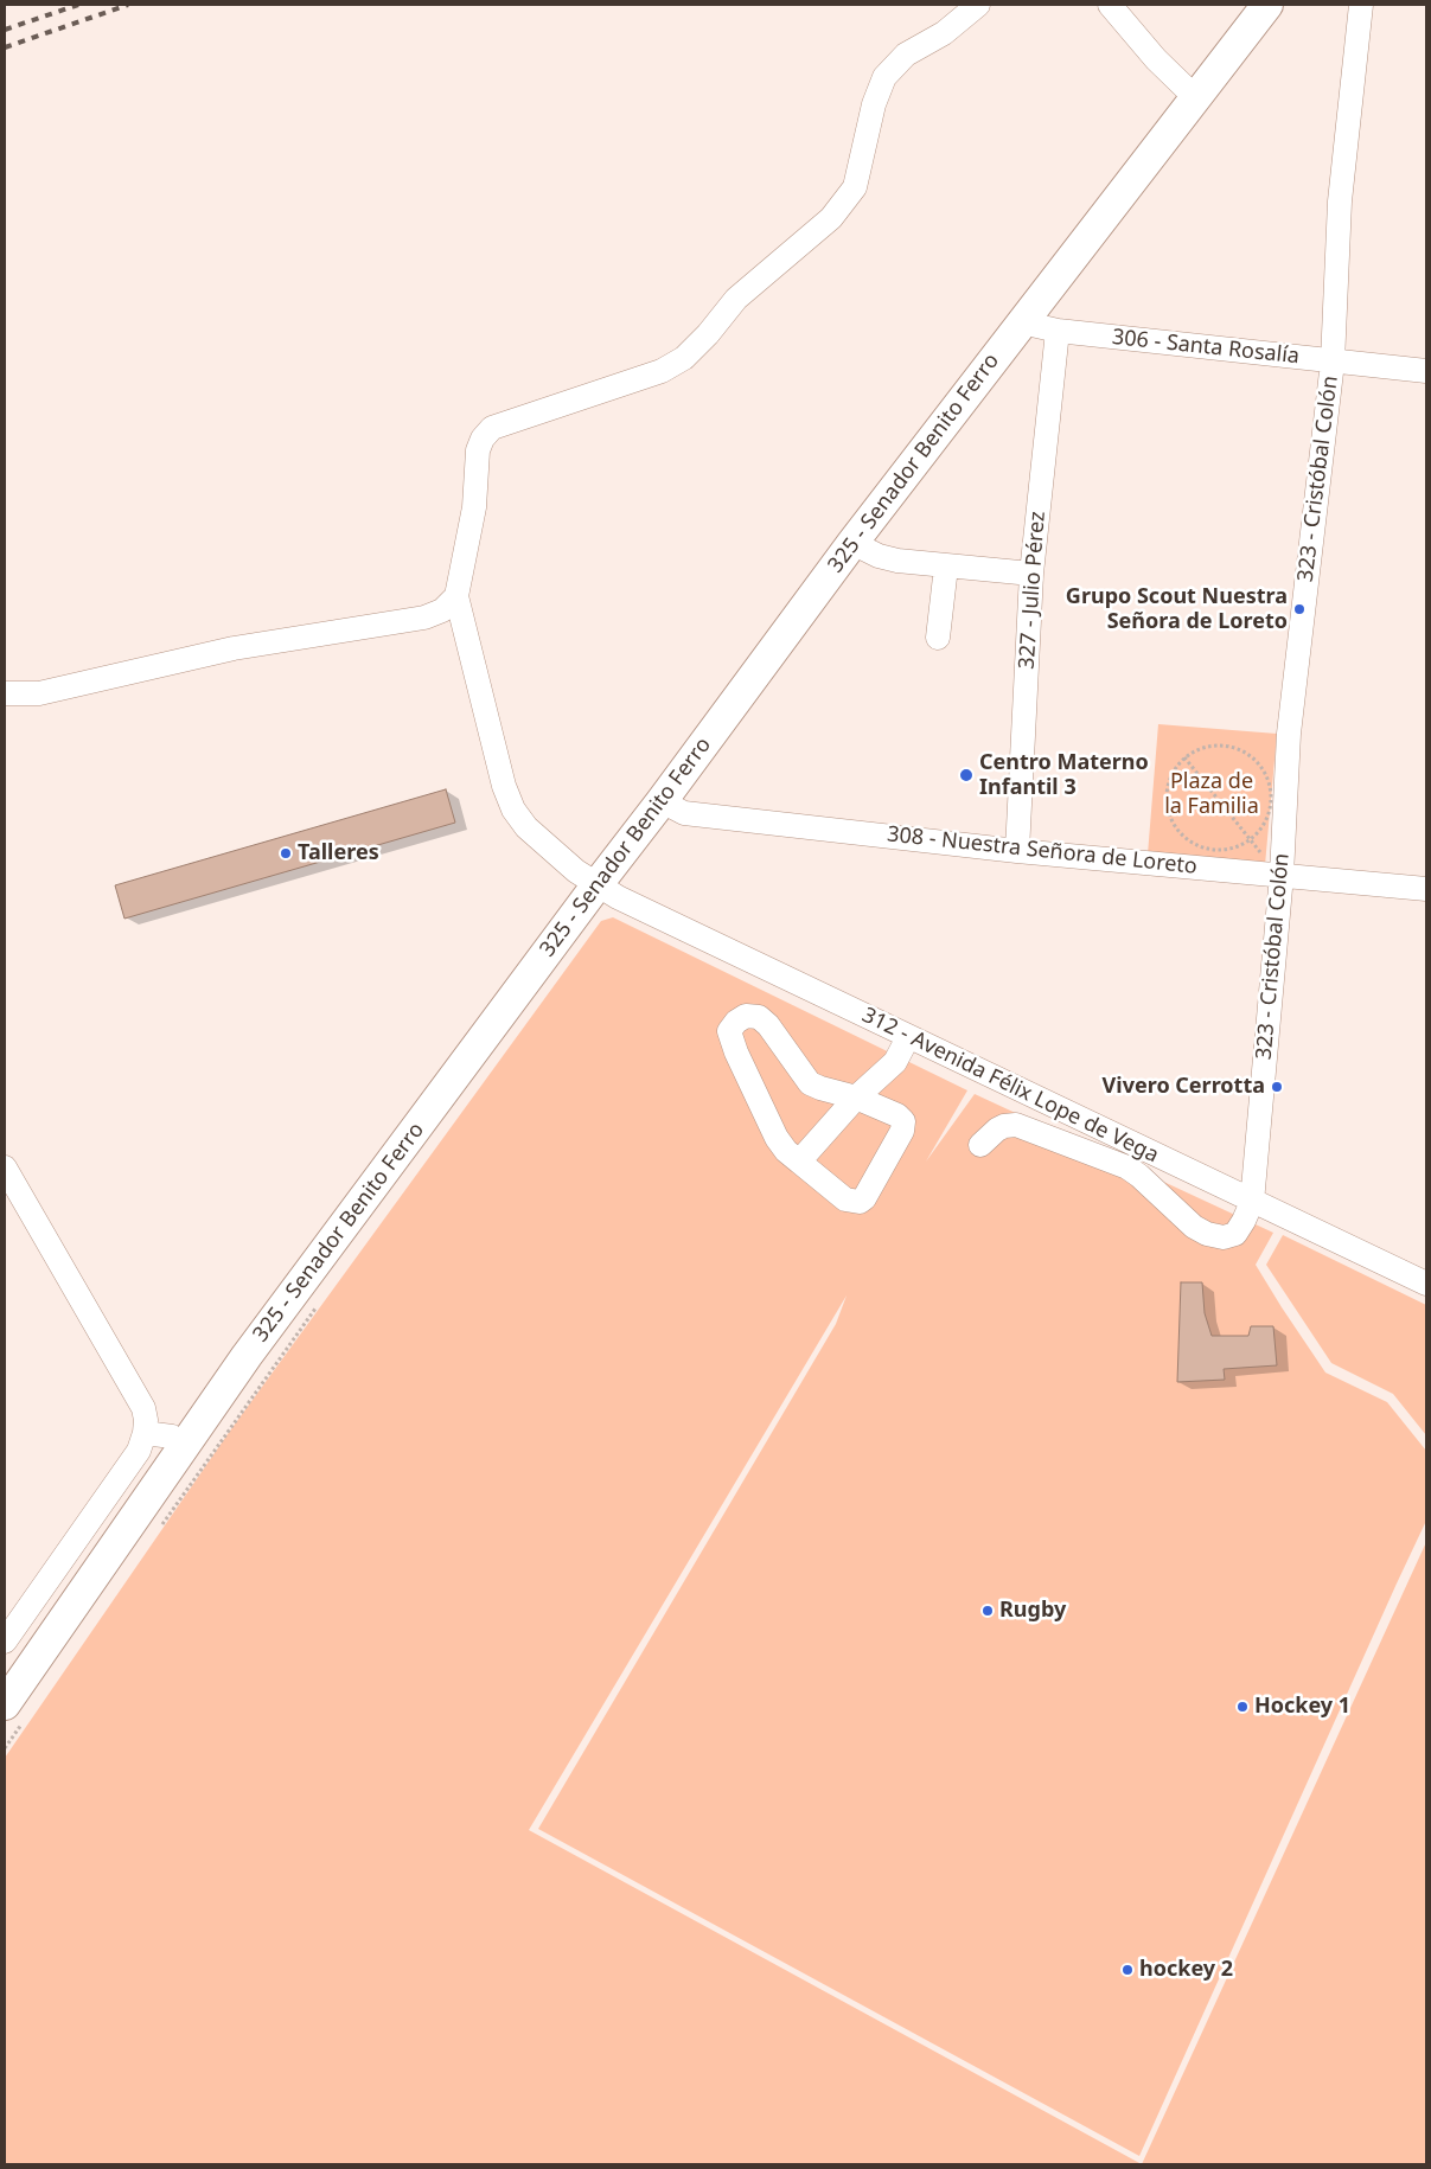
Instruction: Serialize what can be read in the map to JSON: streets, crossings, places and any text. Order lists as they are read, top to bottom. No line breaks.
{"streets":{"main road":["325 - Senador Benito Ferro"],"street":["306 - Santa Rosalía","323 - Cristóbal Colón","327 - Julio Pérez","308 - Nuestra Señora de Loreto","312 - Avenida Félix Lope de Vega"]},"crossings":[["306 - Santa Rosalía","325 - Senador Benito Ferro"],["306 - Santa Rosalía","323 - Cristóbal Colón"],["306 - Santa Rosalía","327 - Julio Pérez"],["325 - Senador Benito Ferro","308 - Nuestra Señora de Loreto"],["325 - Senador Benito Ferro","312 - Avenida Félix Lope de Vega"],["323 - Cristóbal Colón","308 - Nuestra Señora de Loreto"],["323 - Cristóbal Colón","312 - Avenida Félix Lope de Vega"],["327 - Julio Pérez","308 - Nuestra Señora de Loreto"]],"parks":["Plaza de la Familia"],"places":["Grupo Scout Nuestra Señora de Loreto","Centro Materno Infantil 3","Talleres","Vivero Cerrotta","Rugby","Hockey 1","hockey 2"]}
